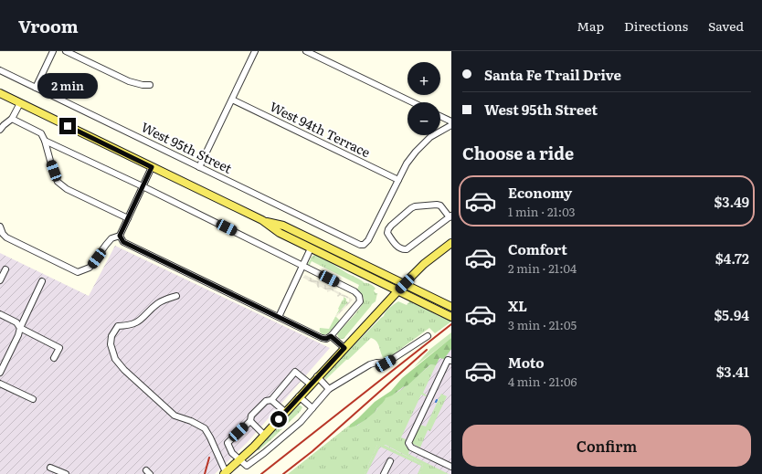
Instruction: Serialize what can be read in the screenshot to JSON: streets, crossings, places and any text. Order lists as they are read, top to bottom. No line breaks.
{"streets":{"street":["West 94th Terrace","West 95th Street"]},"crossings":[["West 94th Terrace","West 95th Street"]],"page":{"header":"Vroom","nav":["Map","Directions","Saved"],"banner":["Santa Fe Trail Drive","West 95th Street"],"map_buttons":["+","−"],"bubble":"2 min","heading":"Choose a ride","list":[{"name":"Economy","note":"1 min · 21:03","value":"$3.49"},{"name":"Comfort","note":"2 min · 21:04","value":"$4.72"},{"name":"XL","note":"3 min · 21:05","value":"$5.94"},{"name":"Moto","note":"4 min · 21:06","value":"$3.41"}],"buttons":"Confirm"}}
